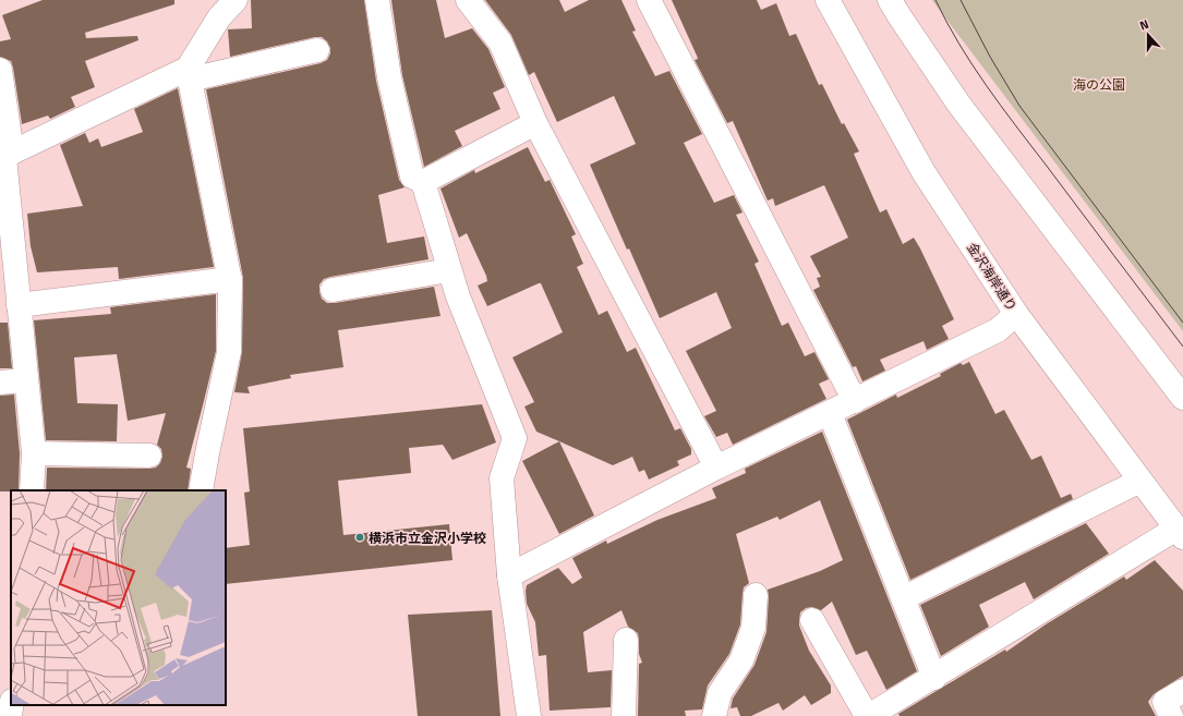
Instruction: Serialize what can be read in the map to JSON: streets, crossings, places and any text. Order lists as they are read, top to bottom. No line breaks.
{"streets":{"street":["金沢海岸通り"]},"parks":["海の公園"],"places":["横浜市立金沢小学校"],"north":"top"}
